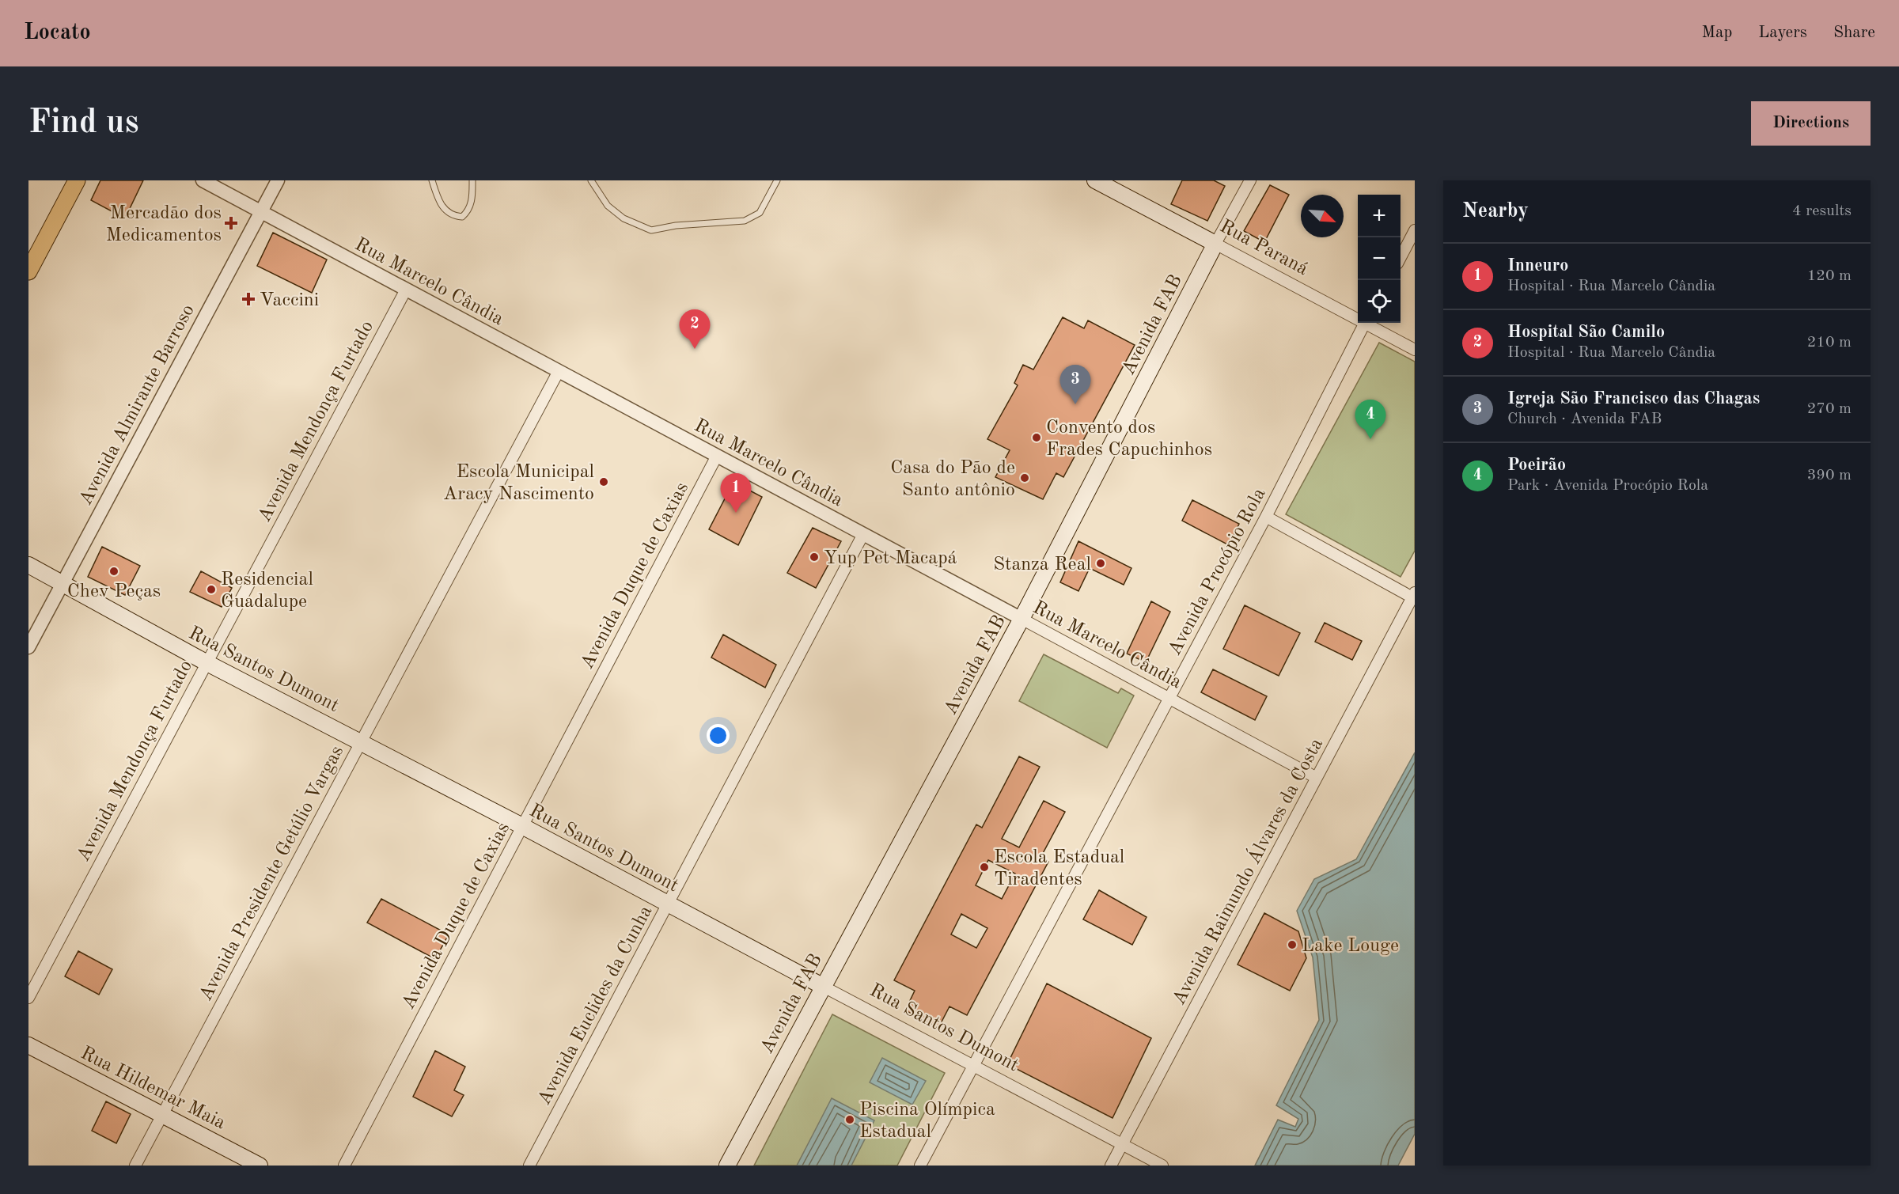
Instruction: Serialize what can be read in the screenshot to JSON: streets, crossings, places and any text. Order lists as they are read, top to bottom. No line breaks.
{"streets":{"main road":["Rua Paraná","Avenida FAB","Rua Santos Dumont","Rua Hildemar Maia"],"street":["Rua Marcelo Cândia","Avenida Almirante Barroso","Avenida Mendonça Furtado","Avenida Procópio Rola","Avenida Duque de Caxias","Avenida Raimundo Álvares da Costa","Avenida Presidente Getúlio Vargas","Avenida Euclides da Cunha"]},"crossings":[["Rua Paraná","Avenida FAB"],["Rua Marcelo Cândia","Avenida FAB"],["Rua Marcelo Cândia","Avenida Almirante Barroso"],["Rua Marcelo Cândia","Avenida Mendonça Furtado"],["Rua Marcelo Cândia","Avenida Procópio Rola"],["Rua Marcelo Cândia","Avenida Duque de Caxias"],["Rua Marcelo Cândia","Avenida Raimundo Álvares da Costa"],["Rua Marcelo Cândia","Avenida Presidente Getúlio Vargas"],["Rua Marcelo Cândia","Avenida Euclides da Cunha"],["Avenida FAB","Rua Santos Dumont"],["Avenida Almirante Barroso","Rua Santos Dumont"],["Avenida Mendonça Furtado","Rua Santos Dumont"],["Avenida Procópio Rola","Rua Santos Dumont"],["Avenida Duque de Caxias","Rua Santos Dumont"],["Rua Santos Dumont","Avenida Raimundo Álvares da Costa"],["Rua Santos Dumont","Avenida Presidente Getúlio Vargas"],["Rua Santos Dumont","Avenida Euclides da Cunha"],["Avenida Presidente Getúlio Vargas","Rua Hildemar Maia"]],"places":{"health":["Mercadão dos Medicamentos","Vaccini"],"other":["Convento dos Frades Capuchinhos","Casa do Pão de Santo antônio","Escola Municipal Aracy Nascimento","Yup Pet Macapá","Stanza Real","Chev Peças","Residencial Guadalupe","Escola Estadual Tiradentes","Lake Louge","Piscina Olímpica Estadual"]},"north":"bottom right","page":{"header":"Locato","nav":["Map","Layers","Share"],"buttons":"Directions","title":"Find us","heading":["Nearby","4 results"],"map_buttons":["+","−"],"list":[{"mark":"1","name":"Inneuro","note":"Hospital · Rua Marcelo Cândia","value":"120 m"},{"mark":"2","name":"Hospital São Camilo","note":"Hospital · Rua Marcelo Cândia","value":"210 m"},{"mark":"3","name":"Igreja São Francisco das Chagas","note":"Church · Avenida FAB","value":"270 m"},{"mark":"4","name":"Poeirão","note":"Park · Avenida Procópio Rola","value":"390 m"}],"pins":["2","3","4","1"]}}
